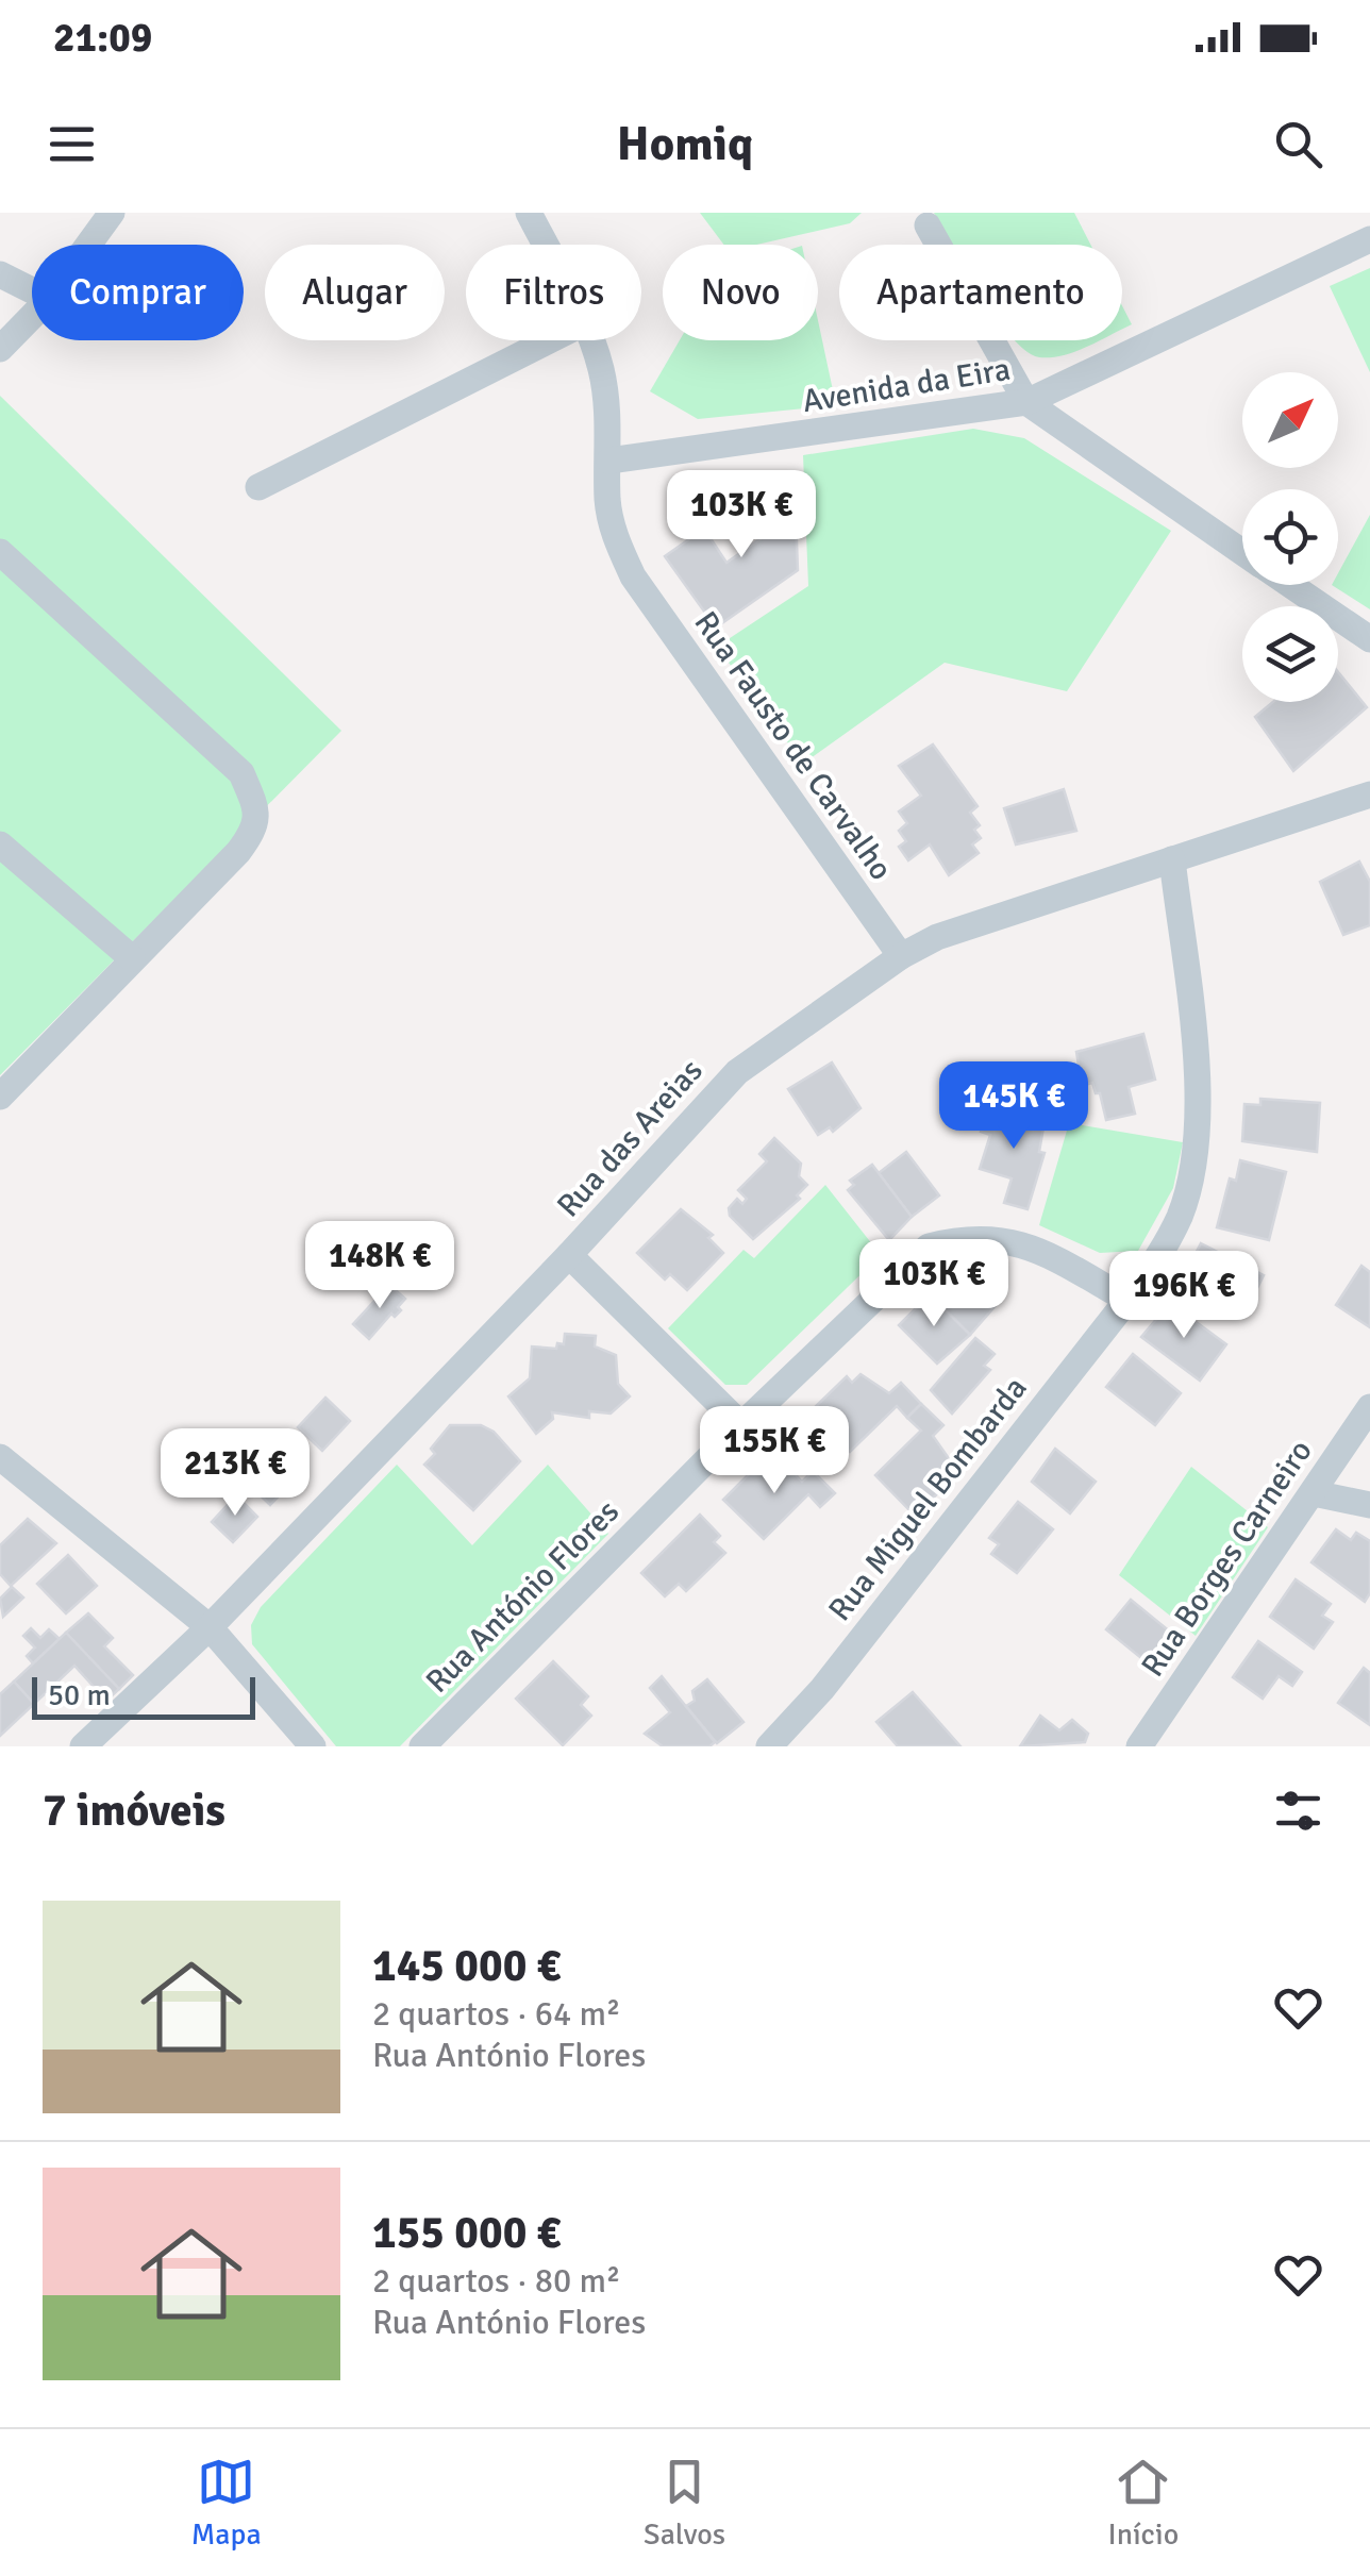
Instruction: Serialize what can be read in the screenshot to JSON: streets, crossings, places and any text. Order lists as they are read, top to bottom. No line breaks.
{"streets":{"street":["Avenida da Eira","Rua Fausto de Carvalho","Rua das Areias","Rua Miguel Bombarda","Rua Borges Carneiro","Rua António Flores"]},"crossings":[["Avenida da Eira","Rua Fausto de Carvalho"],["Rua Fausto de Carvalho","Rua das Areias"],["Rua das Areias","Rua Miguel Bombarda"],["Rua Miguel Bombarda","Rua António Flores"]],"scale_bar":"50 m","north":"top right","page":{"status":"21:09","header":"Homiq","chip":["Comprar","Alugar","Filtros","Novo","Apartamento"],"price":["103K €","145K €","148K €","103K €","196K €","155K €","213K €"],"scale":"50 m","heading":"7 imóveis","list":[{"name":"145 000 €","note":"2 quartos · 64 m² · Rua António Flores"},{"name":"155 000 €","note":"2 quartos · 80 m² · Rua António Flores"}],"tabs":["Mapa","Salvos","Início"]}}
